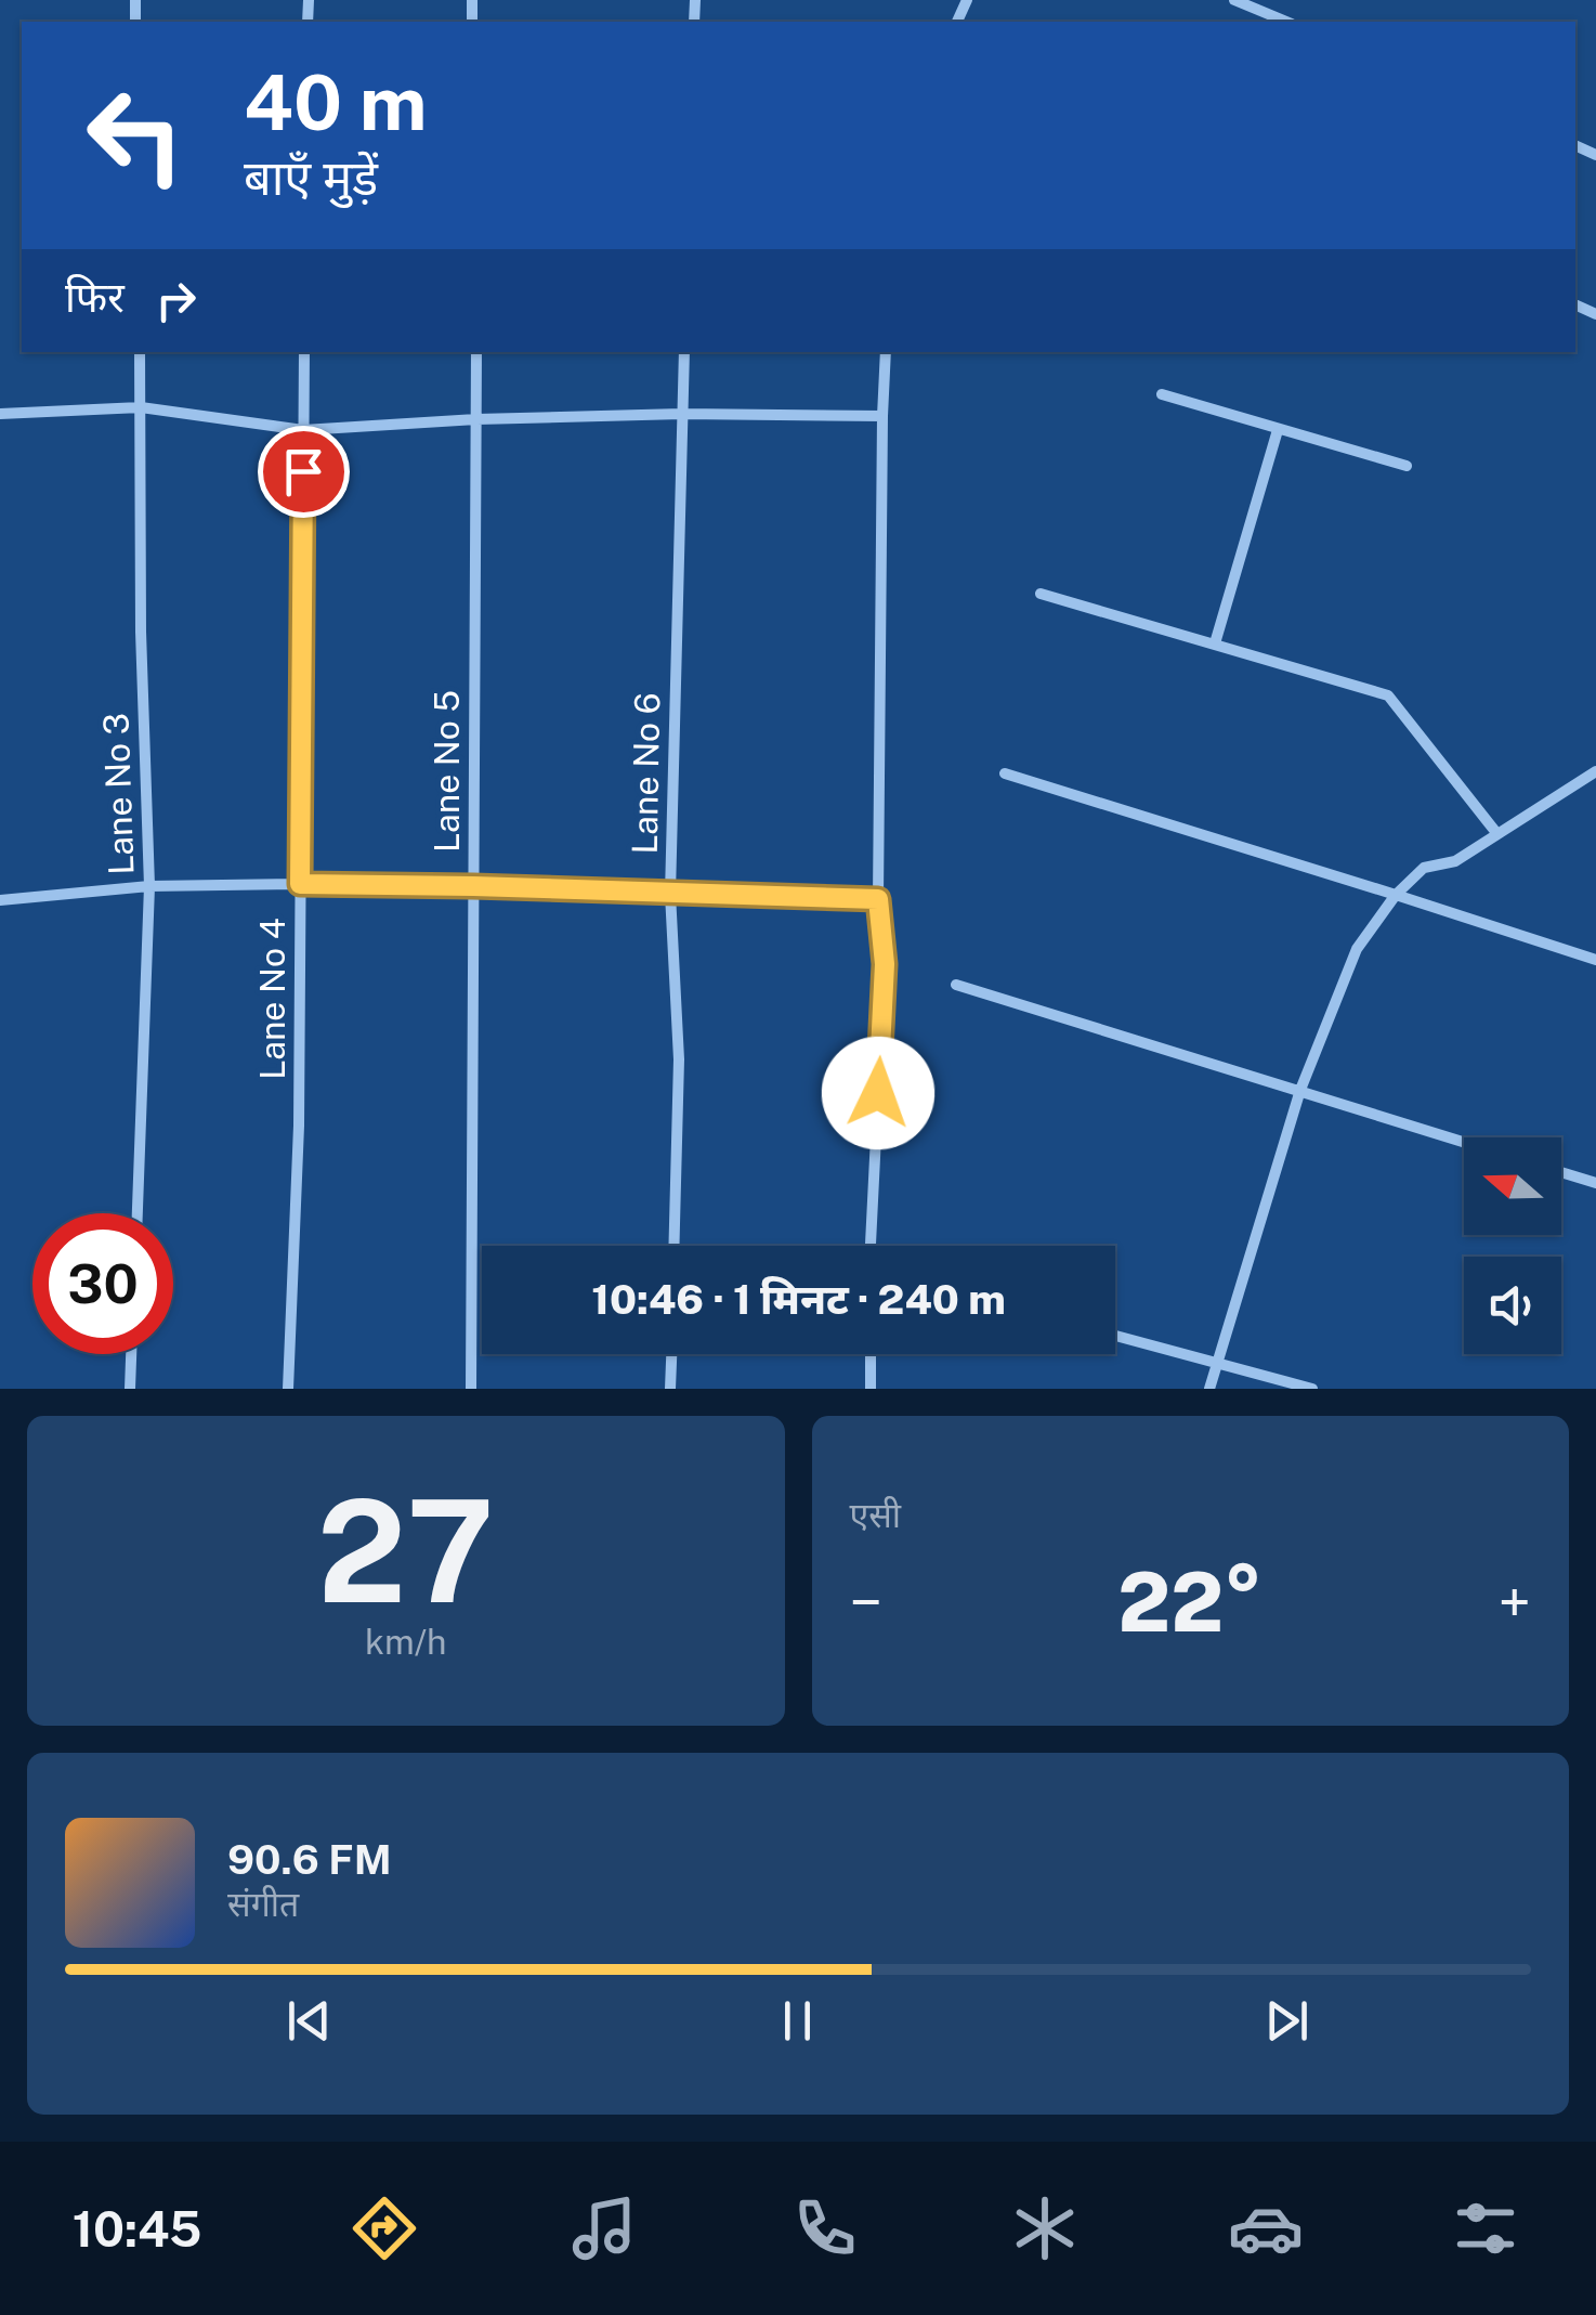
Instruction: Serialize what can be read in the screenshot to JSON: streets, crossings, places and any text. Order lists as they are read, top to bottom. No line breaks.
{"streets":{"street":["Lane No 5","Lane No 6","Lane No 3","Lane No 4"]},"north":"left","page":{"turn":["40 m","बाएँ मुड़ें"],"then":"फिर","limit":"30","trip":"10:46 · 1 मिनट · 240 m","tile":[["27","km/h"],"एसी"],"heat":["−","22°","+"],"song":["90.6 FM","संगीत"],"tabs":"10:45"}}
